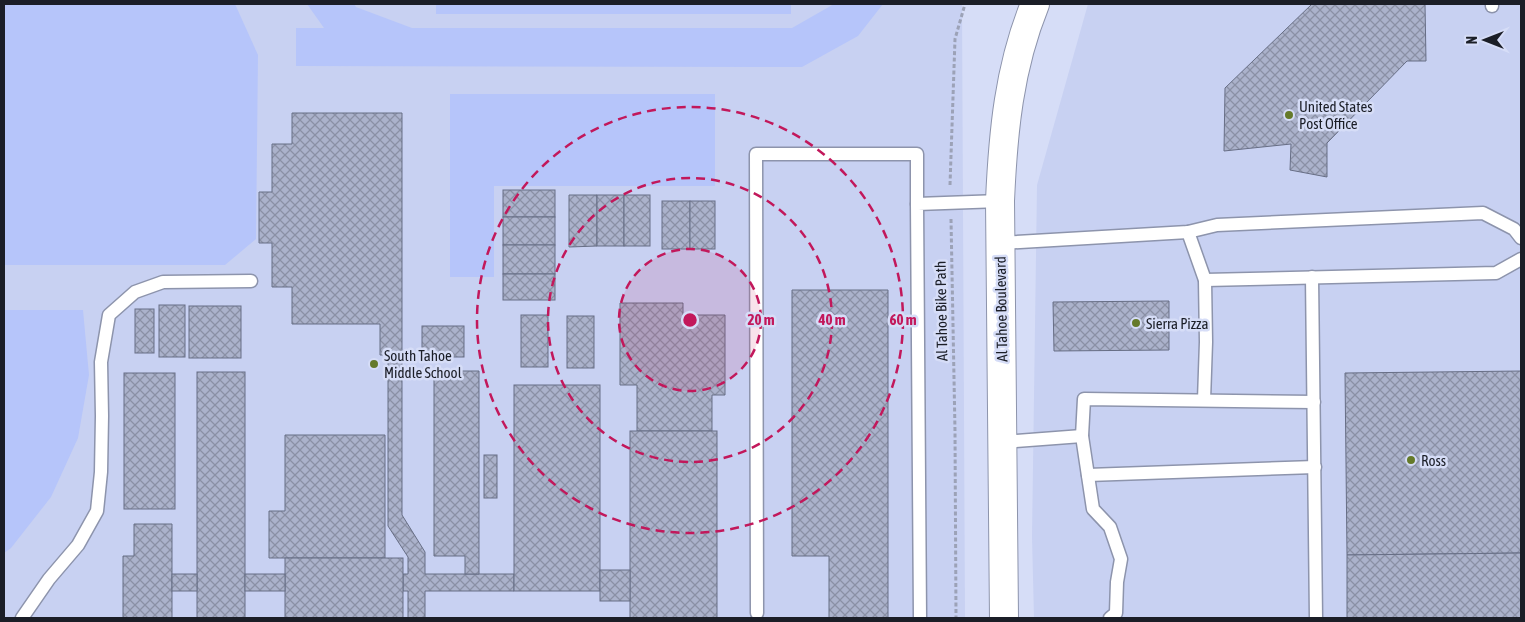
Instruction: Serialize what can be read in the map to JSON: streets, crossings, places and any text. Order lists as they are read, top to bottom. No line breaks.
{"streets":{"main road":["Al Tahoe Boulevard"],"path":["Al Tahoe Bike Path"]},"places":["United States Post Office","Sierra Pizza","South Tahoe Middle School","Ross"],"north":"left","rings":["20 m","40 m","60 m"]}
